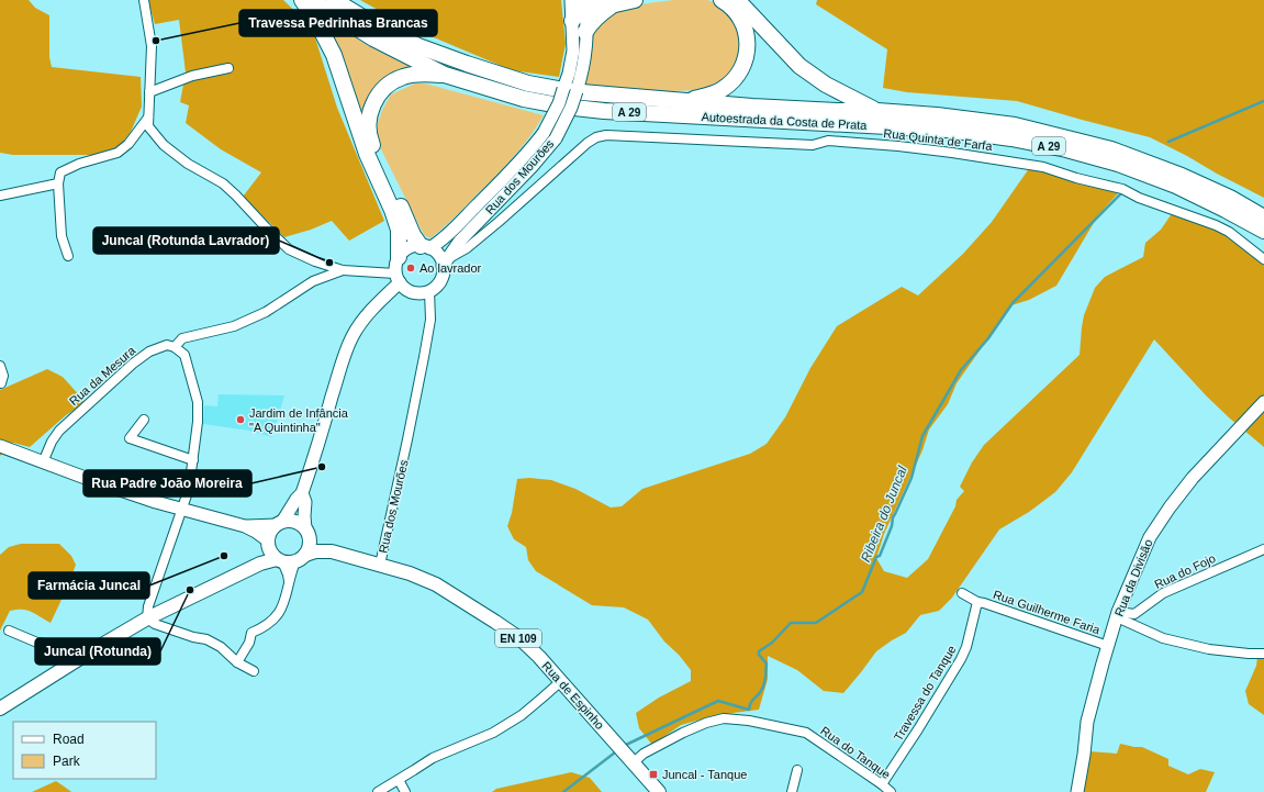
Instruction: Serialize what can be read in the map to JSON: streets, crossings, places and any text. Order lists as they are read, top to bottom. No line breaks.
{"streets":{"highway":["A 29","Autoestrada da Costa de Prata"],"main road":["EN 109","Rua de Espinho"],"street":["Rua Quinta de Farfa","Rua dos Mourões","Rua da Mesura","Rua do Fojo","Rua da Divisão","Rua Guilherme Faria","Travessa do Tanque","Rua do Tanque"]},"crossings":[["Rua Quinta de Farfa","Rua dos Mourões"],["Rua dos Mourões","Rua de Espinho"],["Rua do Fojo","Rua da Divisão"],["Rua da Divisão","Rua Guilherme Faria"],["Rua Guilherme Faria","Travessa do Tanque"],["EN 109","Rua de Espinho"],["Travessa do Tanque","Rua do Tanque"],["Rua de Espinho","Rua do Tanque"]],"water":["Ribeira do Juncal"],"places":{"other":["Travessa Pedrinhas Brancas","Juncal (Rotunda Lavrador)","Ao lavrador","Jardim de Infância \"A Quintinha\"","Rua Padre João Moreira","Farmácia Juncal","Juncal (Rotunda)"],"transit":["Juncal - Tanque"]},"legend":["Road","Park"]}
